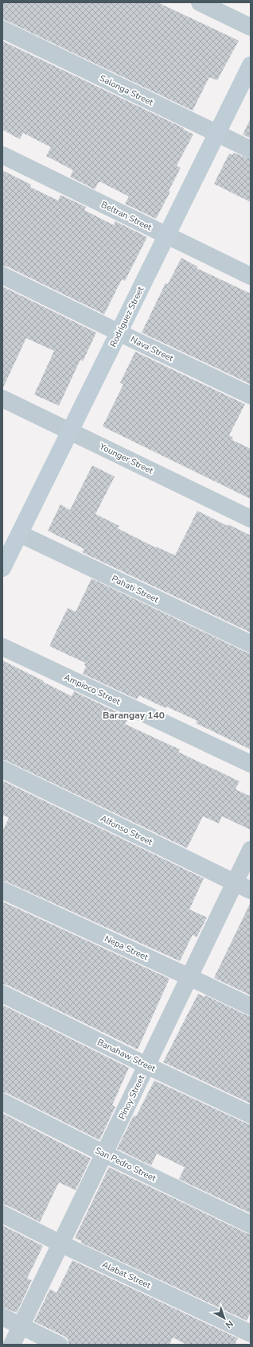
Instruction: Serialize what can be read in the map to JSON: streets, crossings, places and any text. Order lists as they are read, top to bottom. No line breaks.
{"streets":{"street":["Salonga Street","Beltran Street","Rodriguez Street","Nava Street","Younger Street","Pahati Street","Ampioco Street","Alfonso Street","Nepa Street","Banahaw Street","Pinoy Street","San Pedro Street","Alabat Street"]},"crossings":[["Salonga Street","Rodriguez Street"],["Beltran Street","Rodriguez Street"],["Rodriguez Street","Nava Street"],["Rodriguez Street","Younger Street"],["Rodriguez Street","Pahati Street"],["Alfonso Street","Pinoy Street"],["Nepa Street","Pinoy Street"],["Banahaw Street","Pinoy Street"],["Pinoy Street","San Pedro Street"],["Pinoy Street","Alabat Street"]],"districts":["Barangay 140"],"north":"bottom right"}
